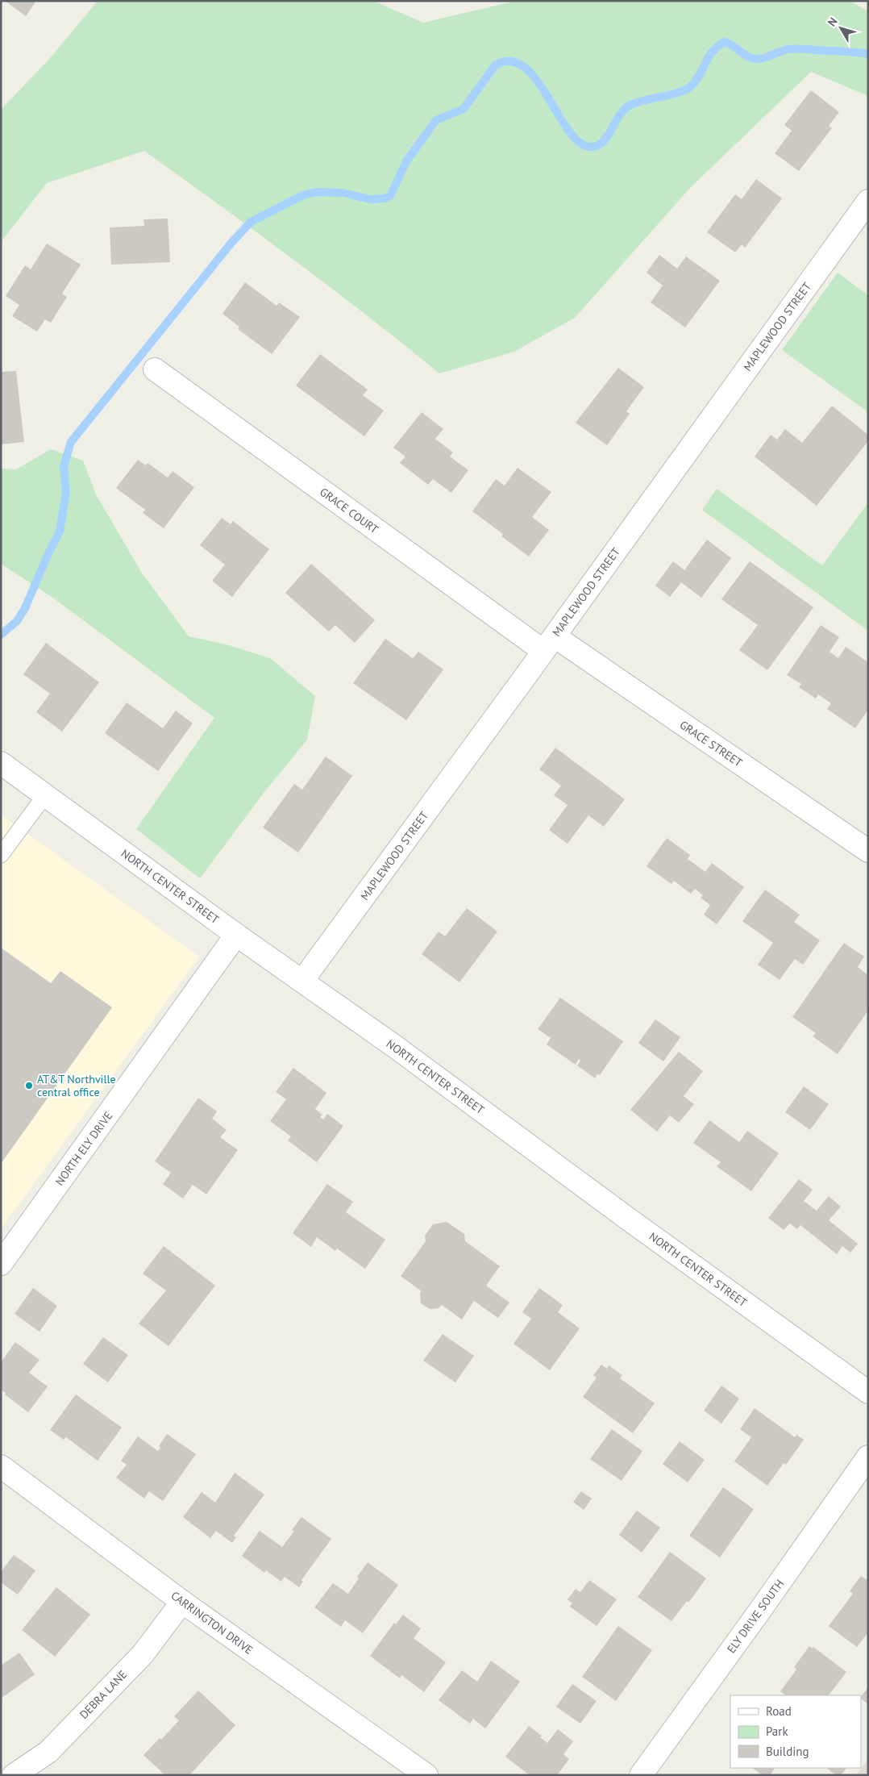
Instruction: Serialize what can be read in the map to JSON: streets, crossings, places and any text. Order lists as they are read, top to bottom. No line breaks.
{"streets":{"street":["MAPLEWOOD STREET","GRACE COURT","GRACE STREET","NORTH CENTER STREET","NORTH ELY DRIVE","ELY DRIVE SOUTH","CARRINGTON DRIVE","DEBRA LANE"]},"crossings":[["MAPLEWOOD STREET","GRACE COURT"],["MAPLEWOOD STREET","GRACE STREET"],["MAPLEWOOD STREET","NORTH CENTER STREET"],["GRACE COURT","GRACE STREET"],["NORTH CENTER STREET","NORTH ELY DRIVE"],["CARRINGTON DRIVE","DEBRA LANE"]],"places":["AT&T Northville central office"],"legend":["Road","Park","Building"],"north":"top left"}
